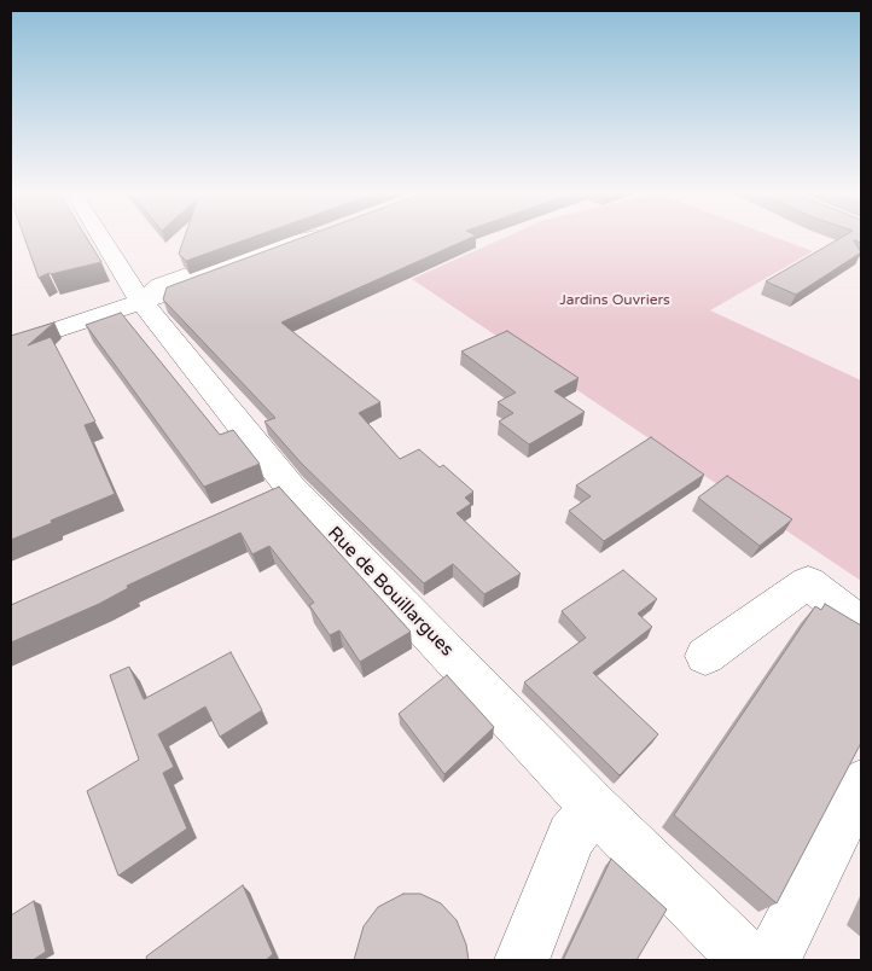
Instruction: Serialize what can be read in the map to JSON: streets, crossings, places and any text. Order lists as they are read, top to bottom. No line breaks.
{"streets":{"street":["Rue de Bouillargues"]},"parks":["Jardins Ouvriers"]}
